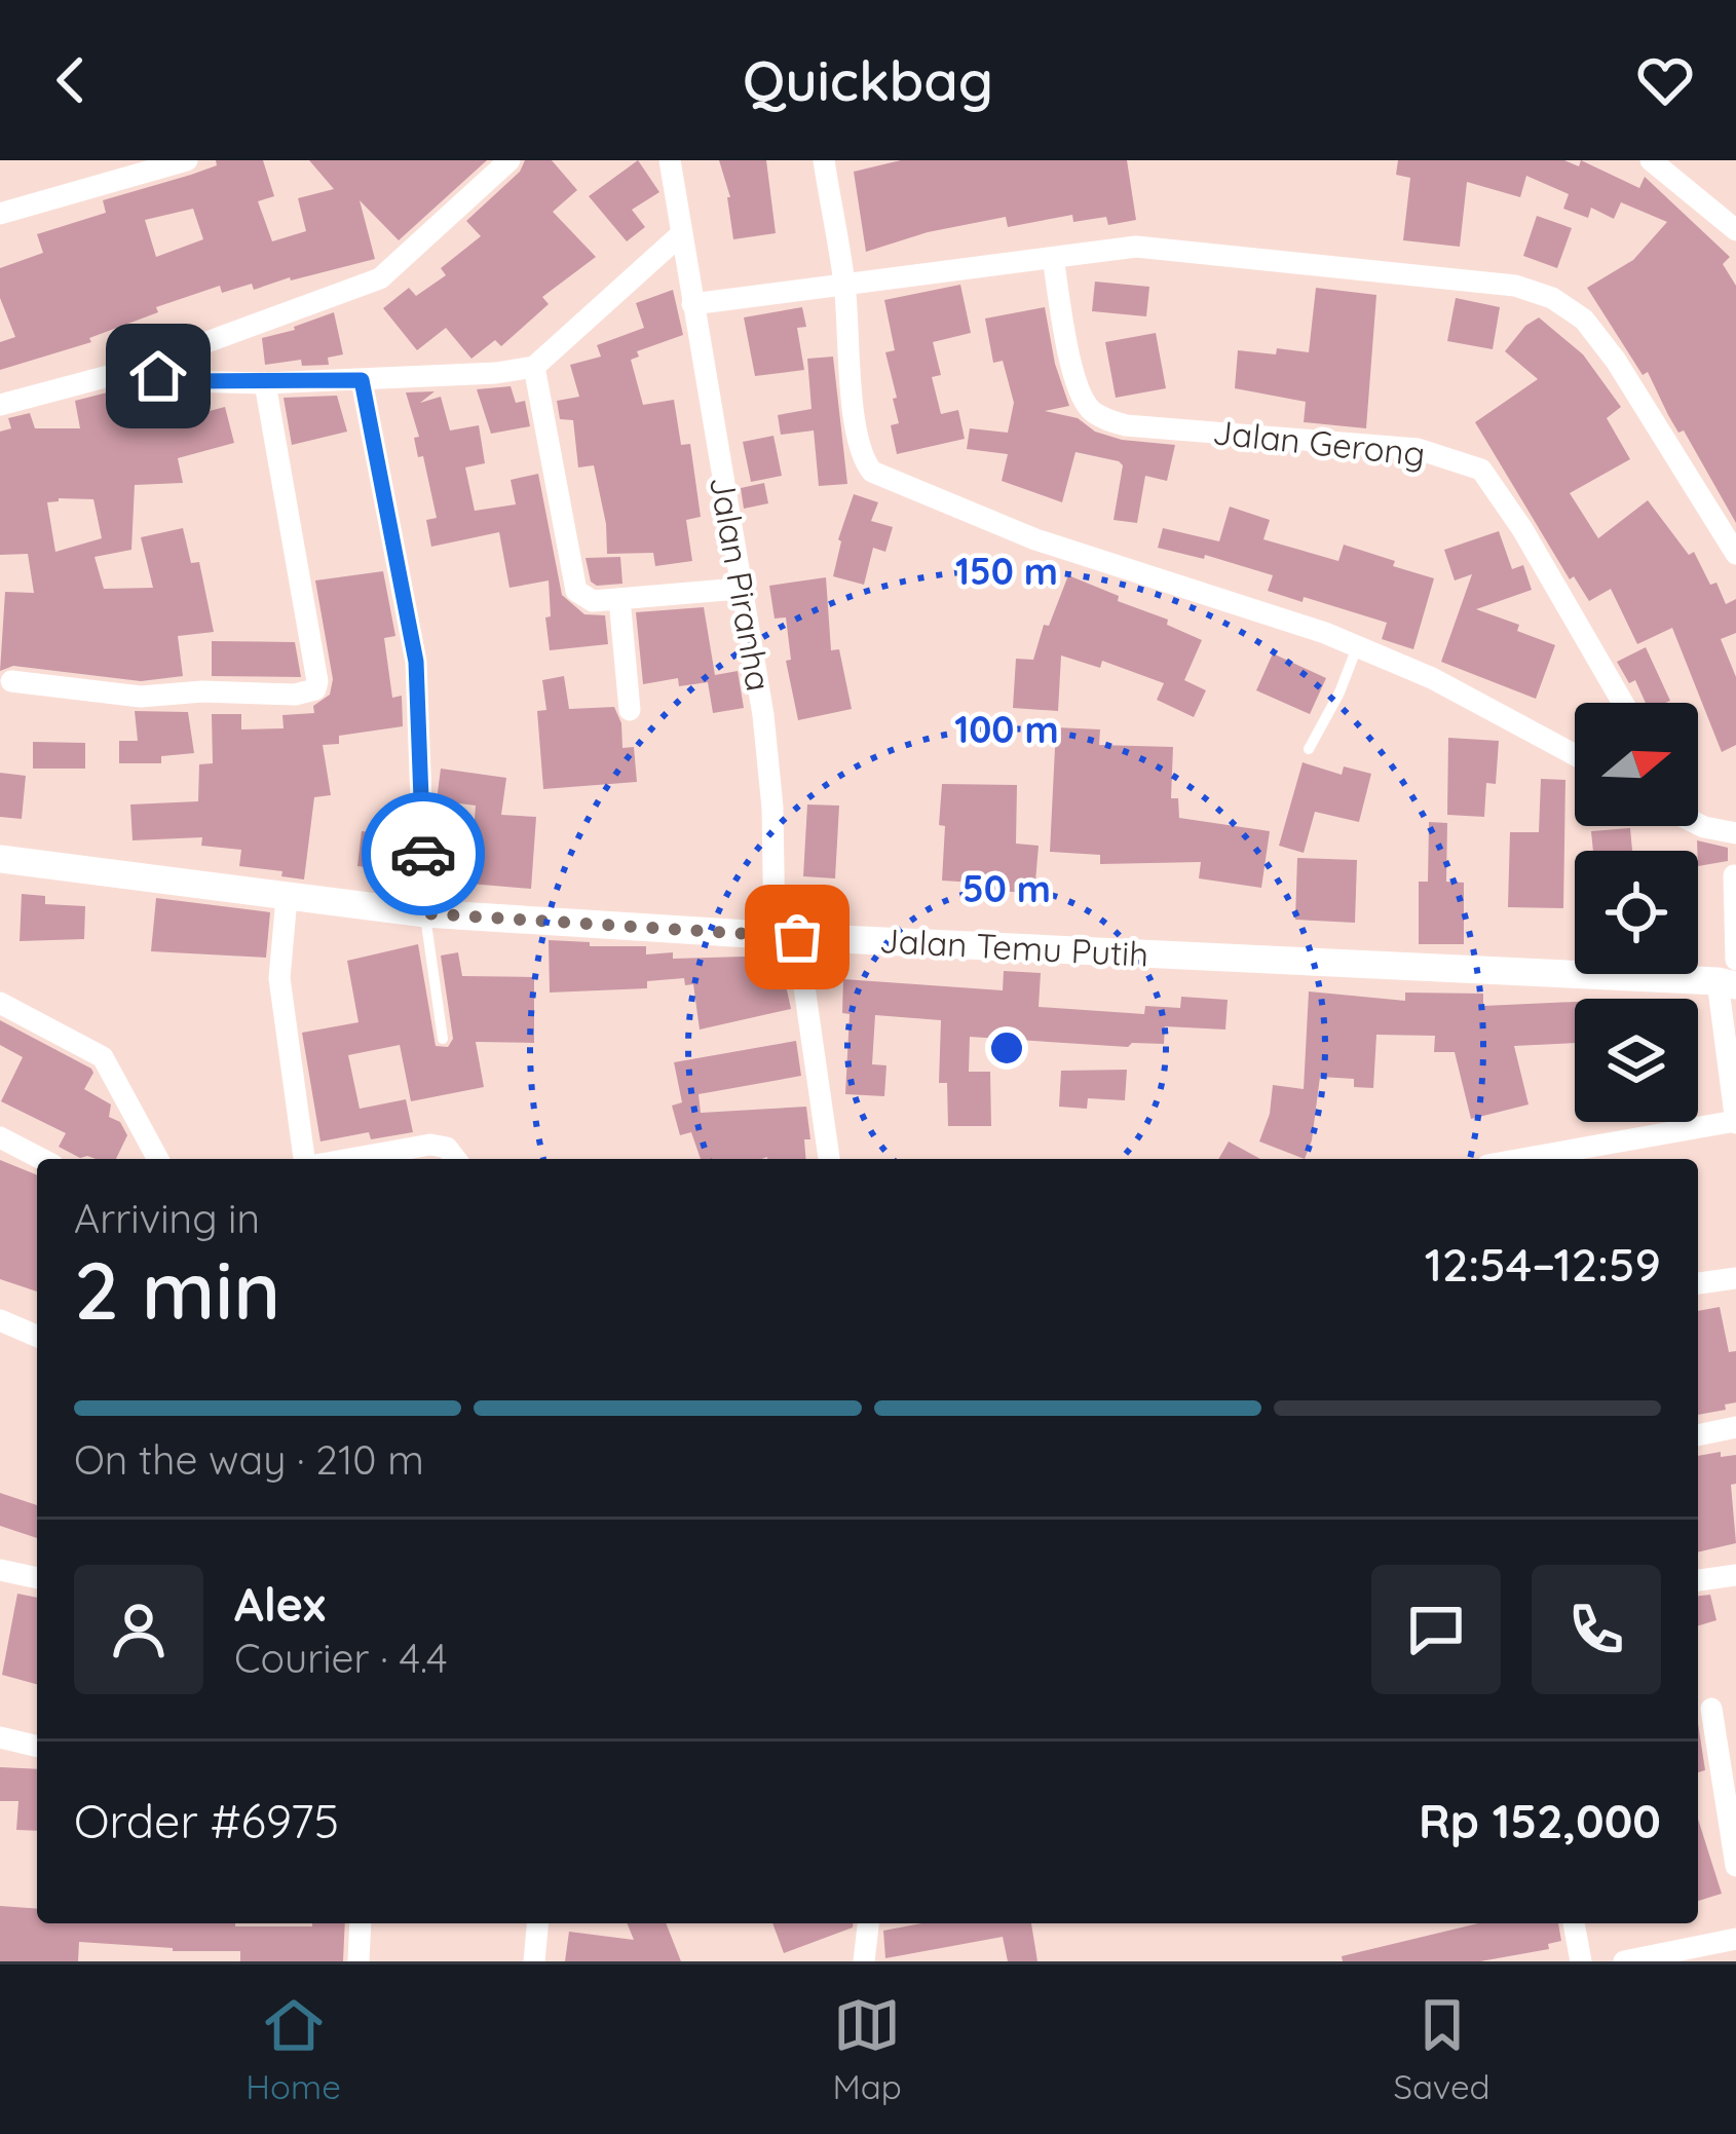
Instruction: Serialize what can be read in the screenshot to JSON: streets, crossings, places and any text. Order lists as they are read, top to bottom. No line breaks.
{"streets":{"street":["Jalan Gerong","Jalan Piranha","Jalan Temu Putih"]},"crossings":[["Jalan Piranha","Jalan Temu Putih"]],"north":"right","page":{"header":"Quickbag","heading":["2 min","Arriving in","12:54–12:59"],"panel":["Alex","Courier · 4.4","Order #6975","Rp 152,000"],"bar":"On the way · 210 m","tabs":["Home","Map","Saved"]},"rings":["150 m","100 m","50 m"]}
